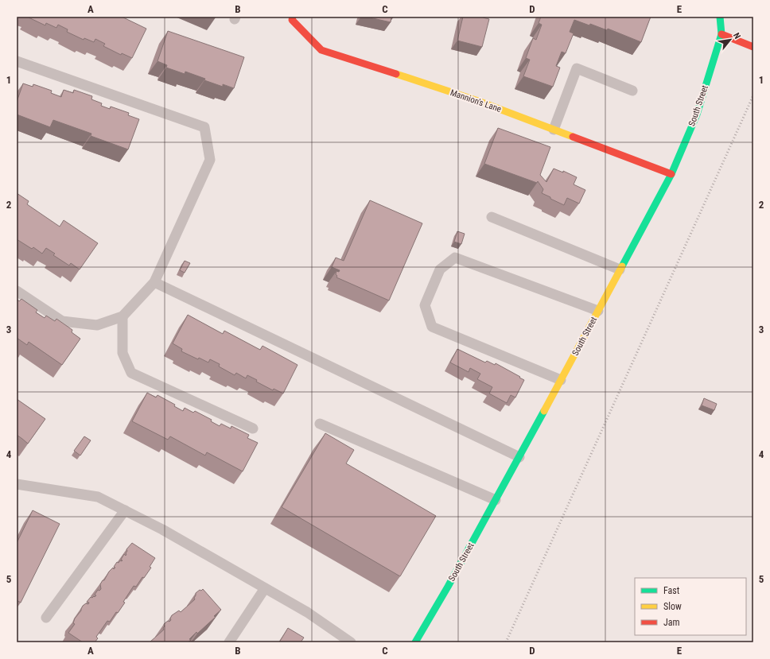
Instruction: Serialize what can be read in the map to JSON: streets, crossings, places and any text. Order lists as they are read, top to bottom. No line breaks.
{"streets":{"main road":["Mannion's Lane","South Street"]},"crossings":[["Mannion's Lane","South Street"]],"legend":["Fast","Slow","Jam"],"north":"top right","grid":{"columns":["A","B","C","D","E"],"rows":["1","2","3","4","5"]}}
